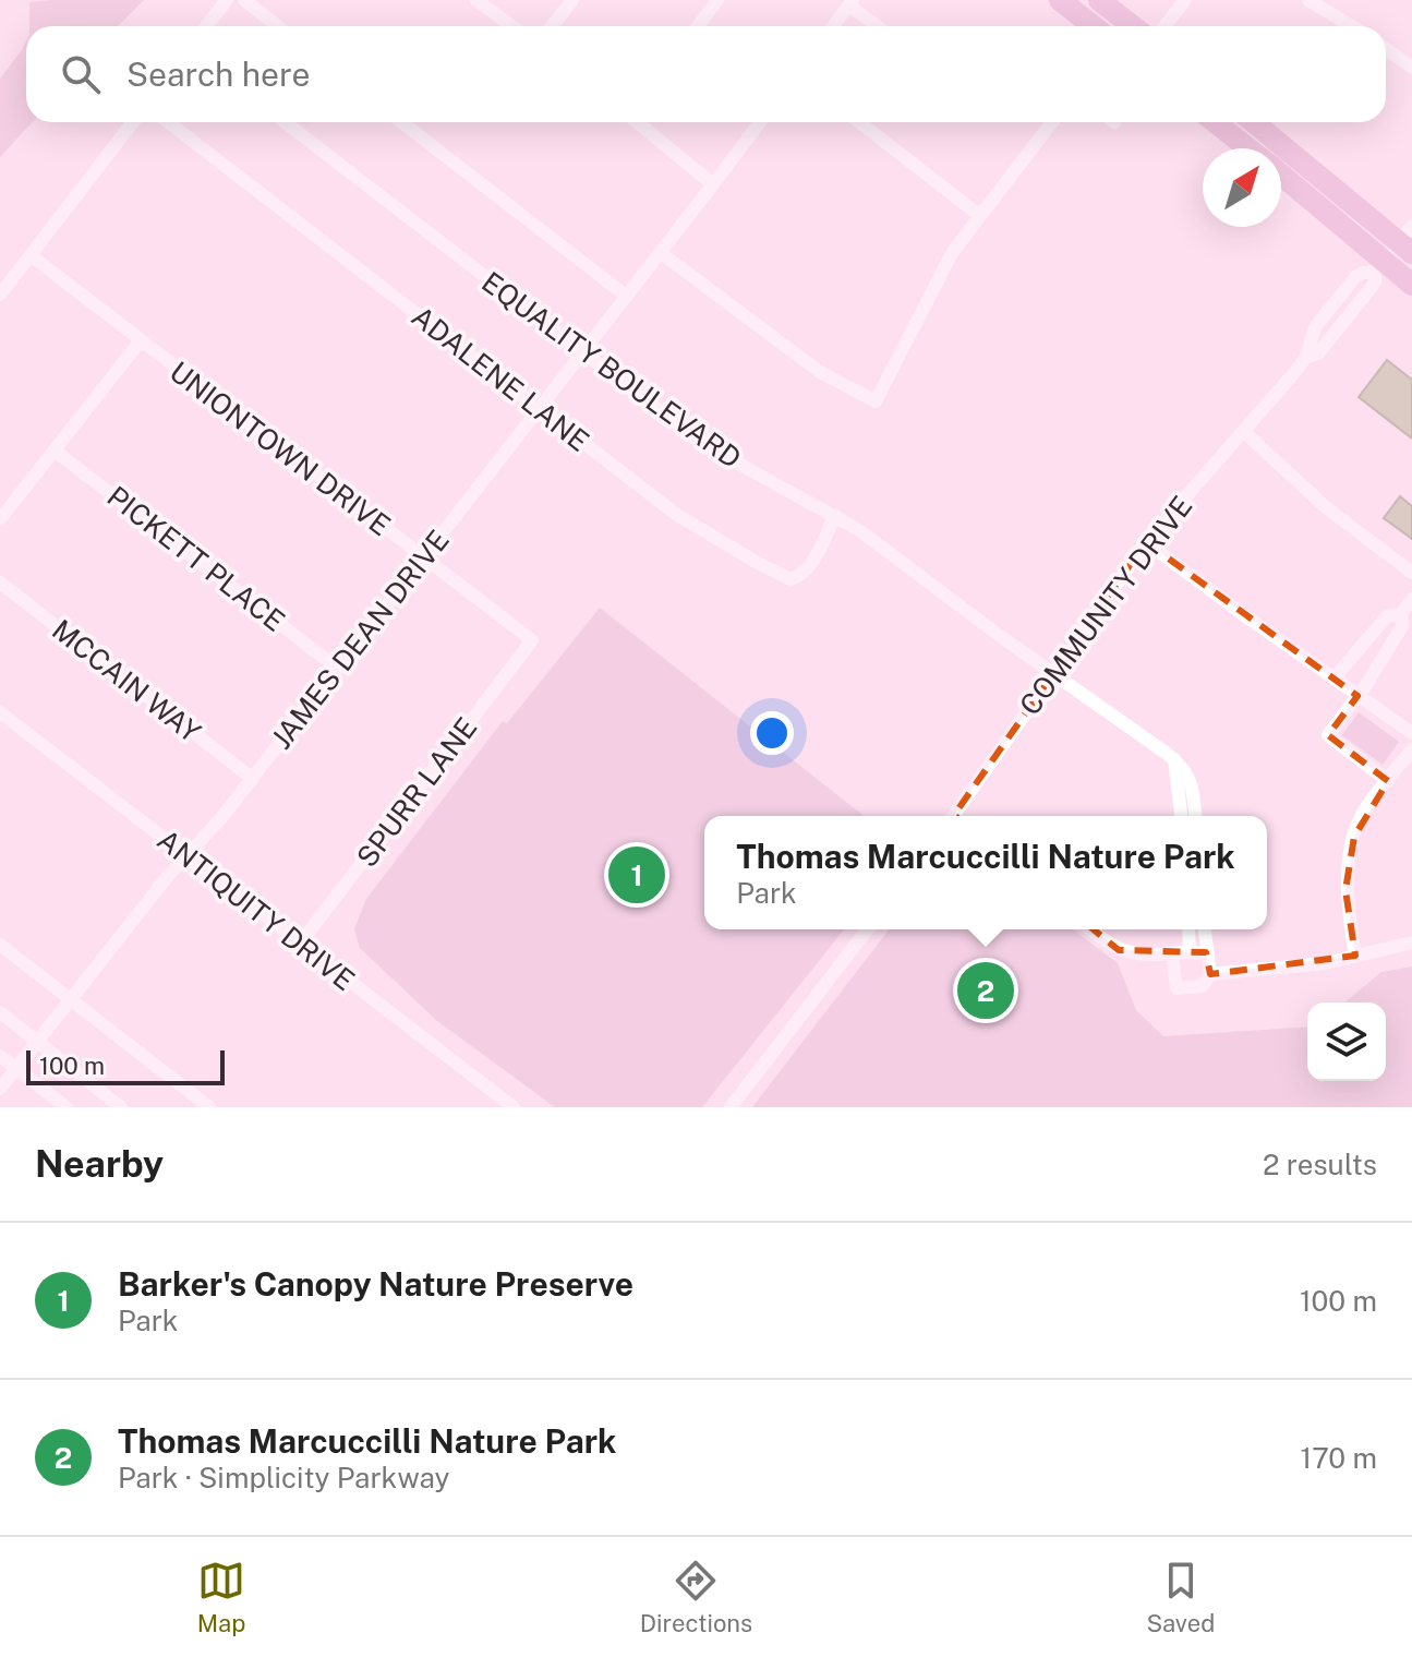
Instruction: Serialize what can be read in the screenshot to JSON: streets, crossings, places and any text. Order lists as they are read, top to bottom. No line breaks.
{"streets":{"street":["EQUALITY BOULEVARD","ADALENE LANE","UNIONTOWN DRIVE","PICKETT PLACE","COMMUNITY DRIVE","JAMES DEAN DRIVE","MCCAIN WAY","SPURR LANE","ANTIQUITY DRIVE"]},"crossings":[["EQUALITY BOULEVARD","ADALENE LANE"],["EQUALITY BOULEVARD","COMMUNITY DRIVE"],["EQUALITY BOULEVARD","JAMES DEAN DRIVE"],["ADALENE LANE","JAMES DEAN DRIVE"],["UNIONTOWN DRIVE","JAMES DEAN DRIVE"],["UNIONTOWN DRIVE","SPURR LANE"],["PICKETT PLACE","JAMES DEAN DRIVE"],["JAMES DEAN DRIVE","MCCAIN WAY"],["JAMES DEAN DRIVE","ANTIQUITY DRIVE"],["SPURR LANE","ANTIQUITY DRIVE"]],"scale_bar":"100 m","north":"top right","page":{"search":"Search here","popup":["Thomas Marcuccilli Nature Park","Park"],"pins":["1","2"],"scale":"100 m","heading":["Nearby","2 results"],"list":[{"mark":"1","name":"Barker's Canopy Nature Preserve","note":"Park","value":"100 m"},{"mark":"2","name":"Thomas Marcuccilli Nature Park","note":"Park · Simplicity Parkway","value":"170 m"}],"nav":["Map","Directions","Saved"]}}
